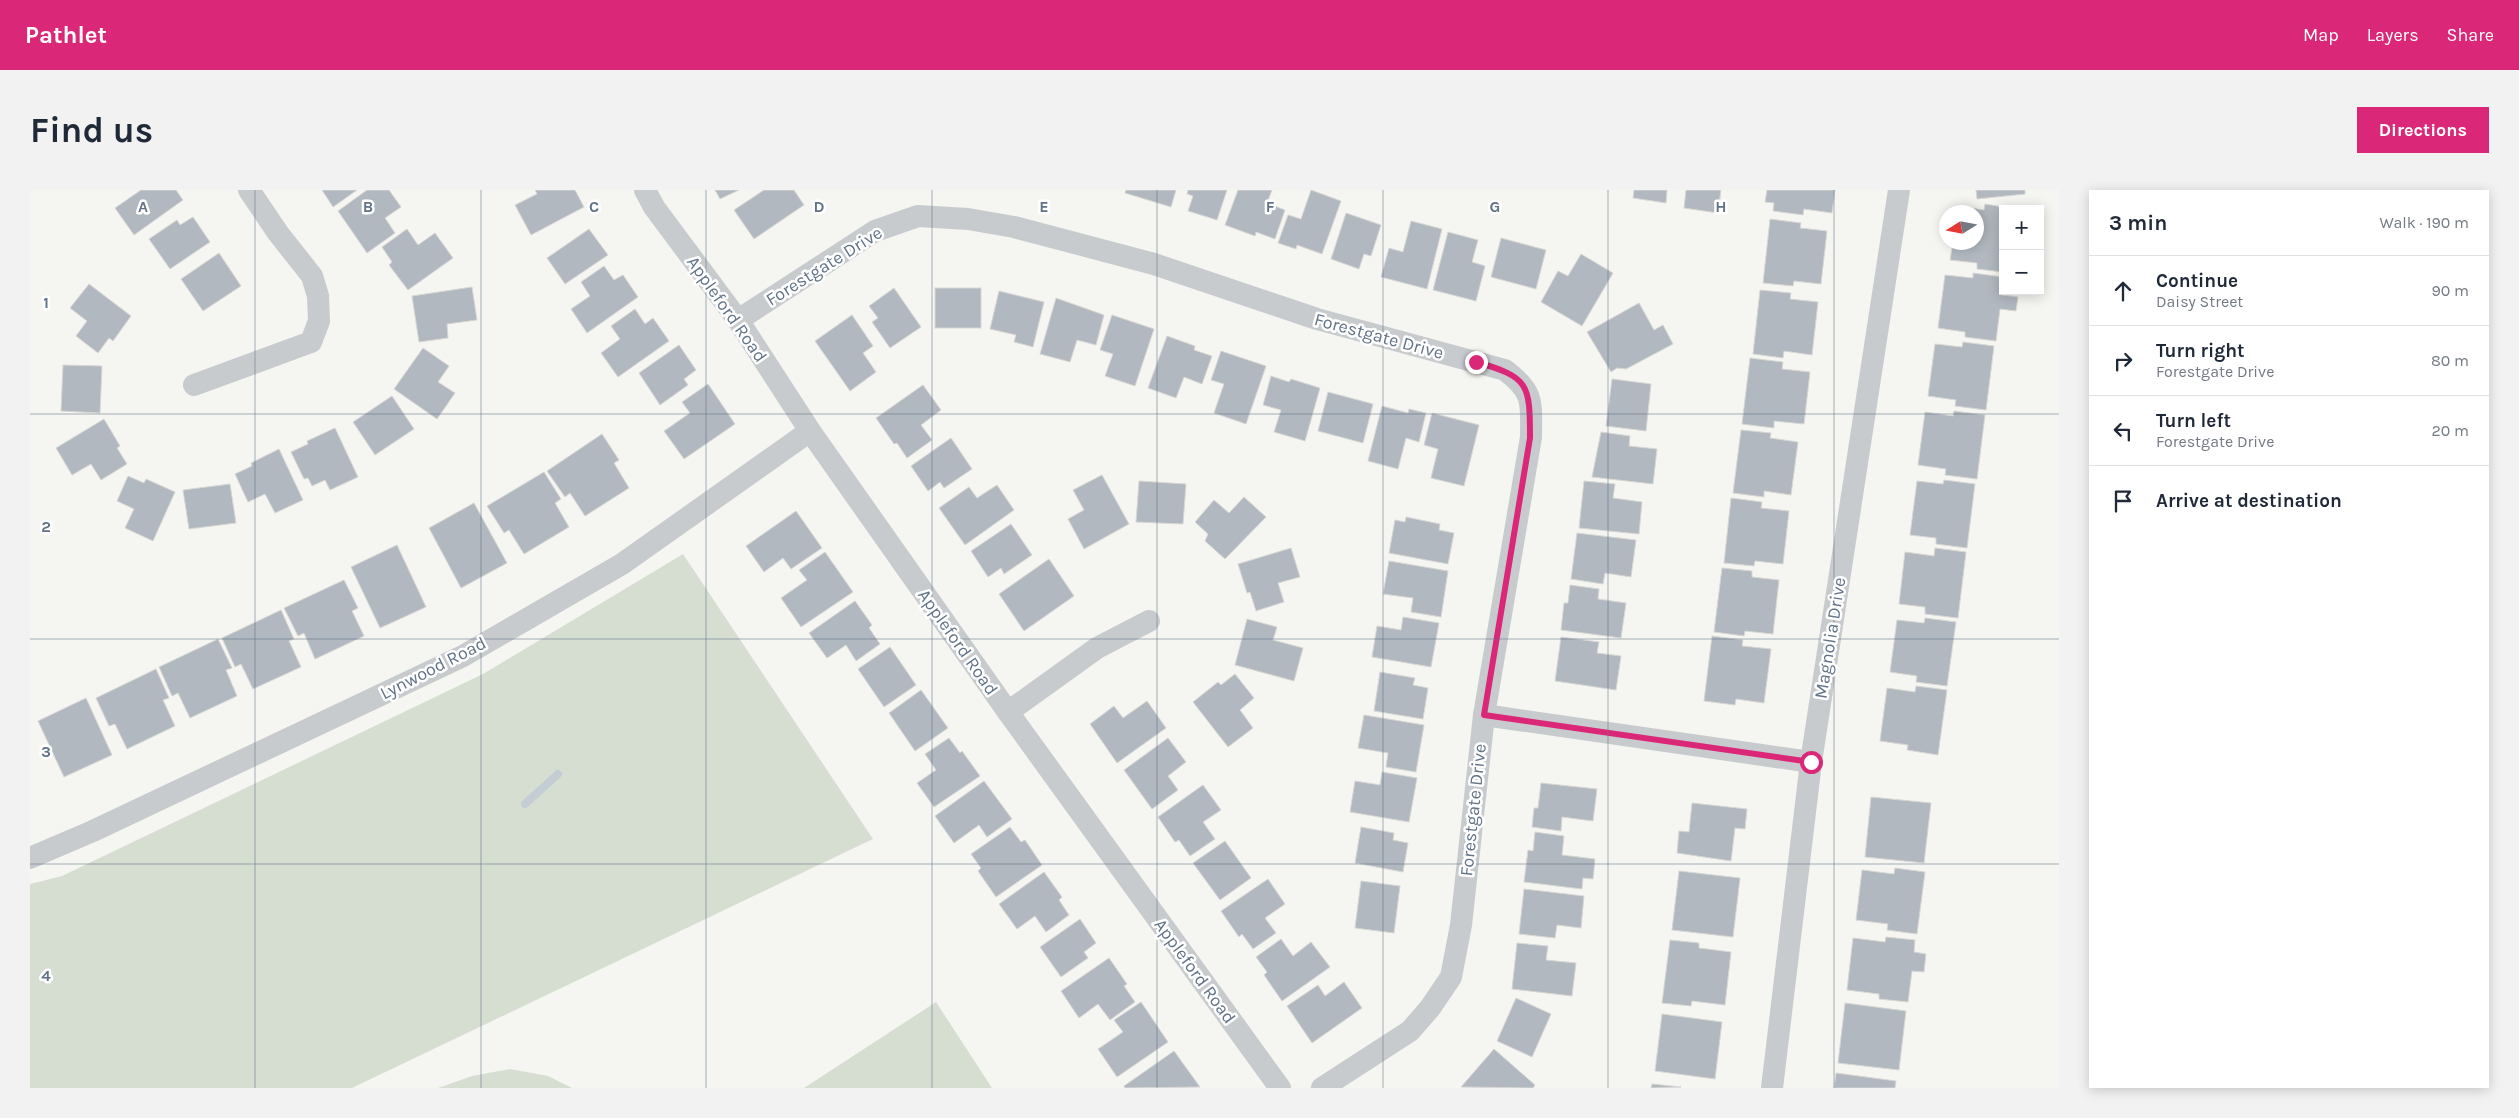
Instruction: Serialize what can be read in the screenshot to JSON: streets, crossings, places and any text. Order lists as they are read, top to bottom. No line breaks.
{"streets":{"street":["Forestgate Drive","Appleford Road","Magnolia Drive","Lynwood Road"]},"crossings":[["Forestgate Drive","Appleford Road"],["Appleford Road","Lynwood Road"]],"north":"left","page":{"header":"Pathlet","nav":["Map","Layers","Share"],"buttons":"Directions","title":"Find us","heading":["3 min","Walk · 190 m"],"map_buttons":["+","−"],"list":[["Continue","Daisy Street","90 m"],["Turn right","Forestgate Drive","80 m"],["Turn left","Forestgate Drive","20 m"],"Arrive at destination"]},"grid":{"columns":["A","B","C","D","E","F","G","H"],"rows":["1","2","3","4"]}}
